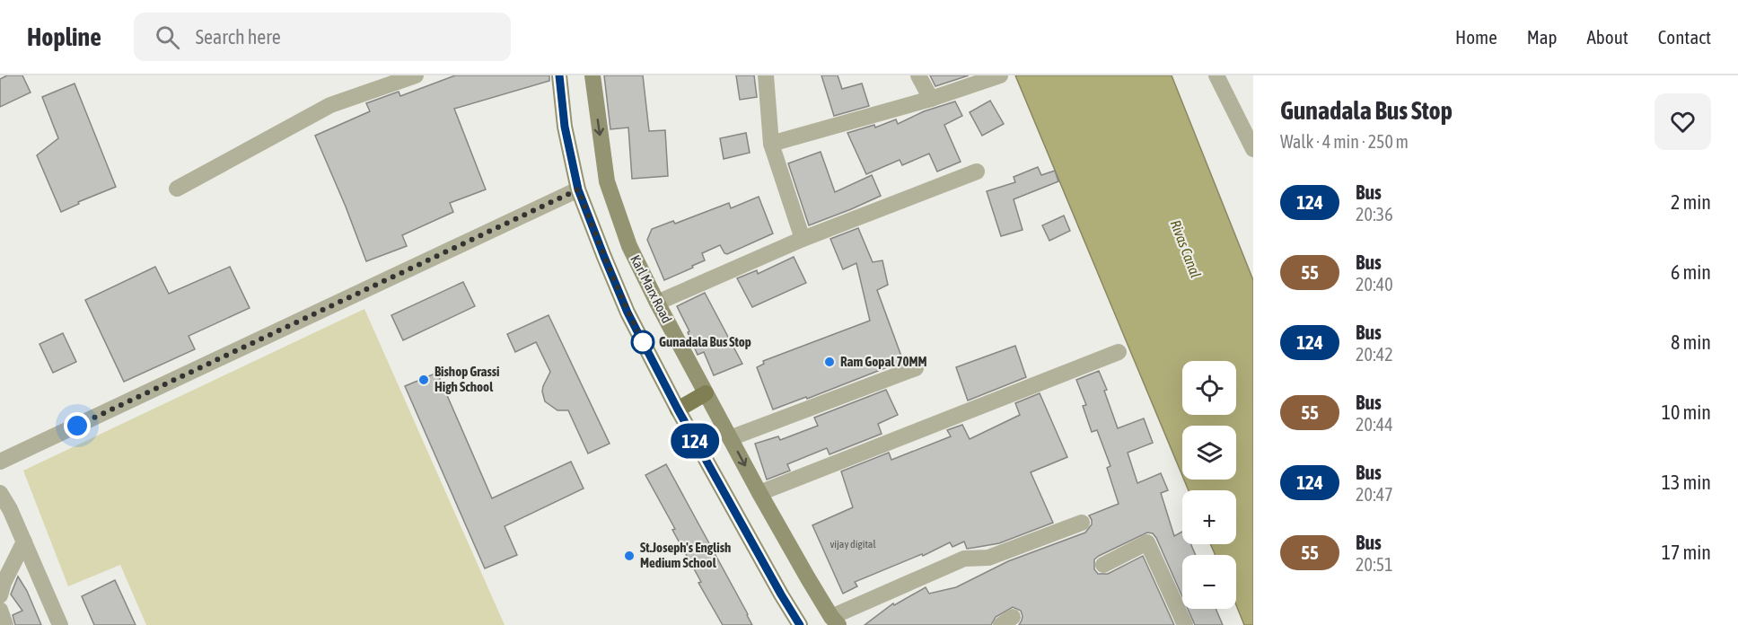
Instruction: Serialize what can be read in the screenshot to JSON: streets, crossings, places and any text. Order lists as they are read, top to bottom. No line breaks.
{"streets":{"main road":["Karl Marx Road"]},"water":["Rivas Canal"],"places":["Gunadala Bus Stop","Ram Gopal 70MM","Bishop Grassi High School","St.Joseph's English Medium School"],"lines":["bus line 124"],"house_numbers":["vijay digital"],"page":{"header":"Hopline","search":"Search here","nav":["Home","Map","About","Contact"],"on_map":"124","heading":["Gunadala Bus Stop","Walk · 4 min · 250 m"],"list":[{"mark":"124","name":"Bus","note":"20:36","value":"2 min"},{"mark":"55","name":"Bus","note":"20:40","value":"6 min"},{"mark":"124","name":"Bus","note":"20:42","value":"8 min"},{"mark":"55","name":"Bus","note":"20:44","value":"10 min"},{"mark":"124","name":"Bus","note":"20:47","value":"13 min"},{"mark":"55","name":"Bus","note":"20:51","value":"17 min"}],"map_buttons":["+","−"]}}
